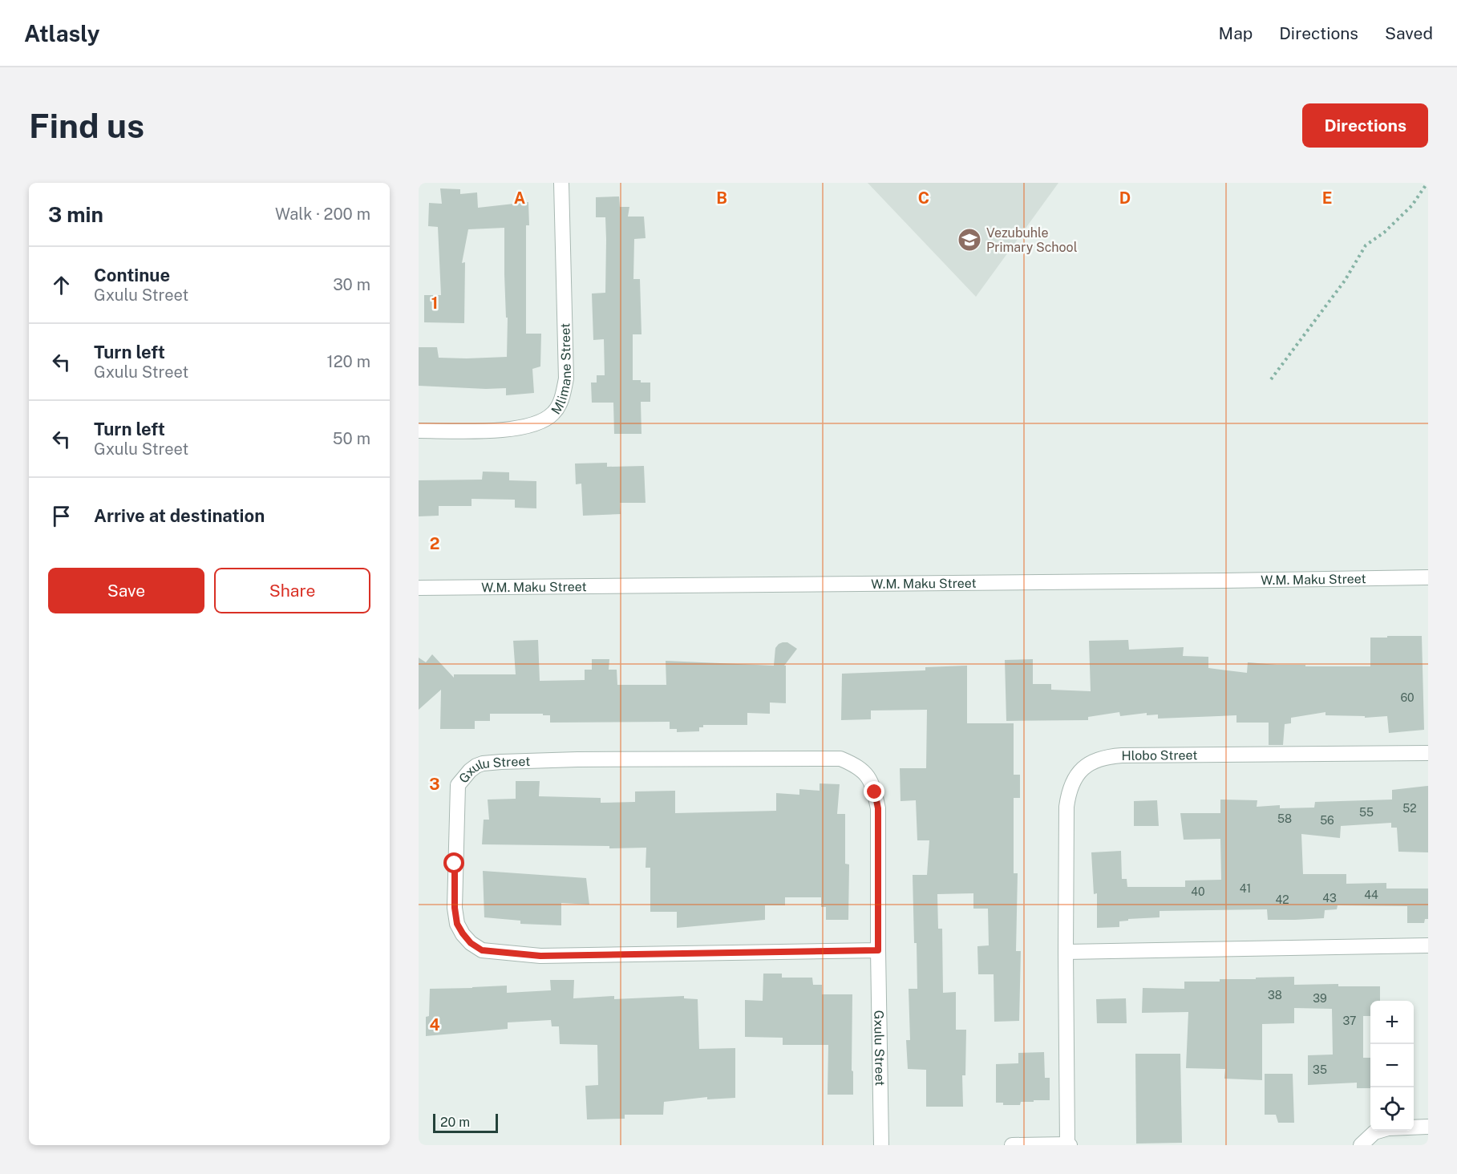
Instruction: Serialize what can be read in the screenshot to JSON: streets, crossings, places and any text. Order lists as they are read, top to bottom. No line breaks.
{"streets":{"street":["Mlimane Street","W.M. Maku Street","Hlobo Street","Gxulu Street"]},"places":{"school or university":["Vezubuhle Primary School"]},"house_numbers":["60","52","55","58","56","41","40","44","43","42","38","39","37","35"],"scale_bar":"20 m","page":{"header":"Atlasly","nav":["Map","Directions","Saved"],"buttons":["Directions",["Save","Share"]],"title":"Find us","heading":["3 min","Walk · 200 m"],"list":[["Continue","Gxulu Street","30 m"],["Turn left","Gxulu Street","120 m"],["Turn left","Gxulu Street","50 m"],"Arrive at destination"],"map_buttons":["+","−"],"scale":"20 m"},"grid":{"columns":["A","B","C","D","E"],"rows":["1","2","3","4"]}}
